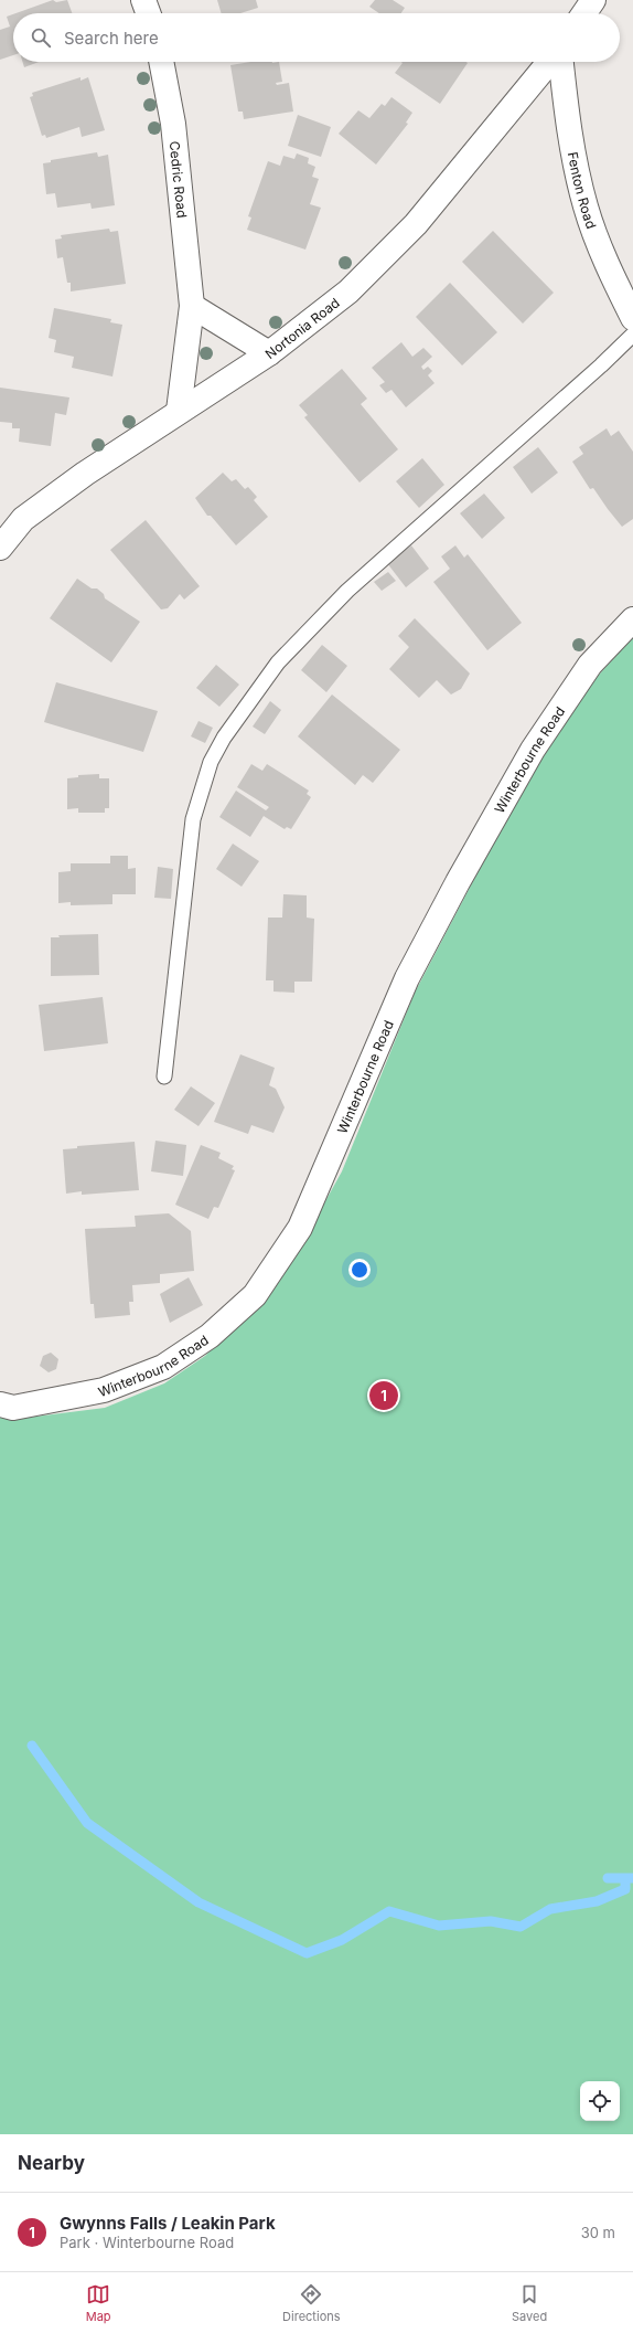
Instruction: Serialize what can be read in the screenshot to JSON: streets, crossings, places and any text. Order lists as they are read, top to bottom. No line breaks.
{"streets":{"street":["Cedric Road","Fenton Road","Nortonia Road","Winterbourne Road"]},"crossings":[["Cedric Road","Nortonia Road"]],"page":{"search":"Search here","pins":"1","heading":"Nearby","list":[{"mark":"1","name":"Gwynns Falls / Leakin Park","note":"Park · Winterbourne Road","value":"30 m"}],"nav":["Map","Directions","Saved"]}}
